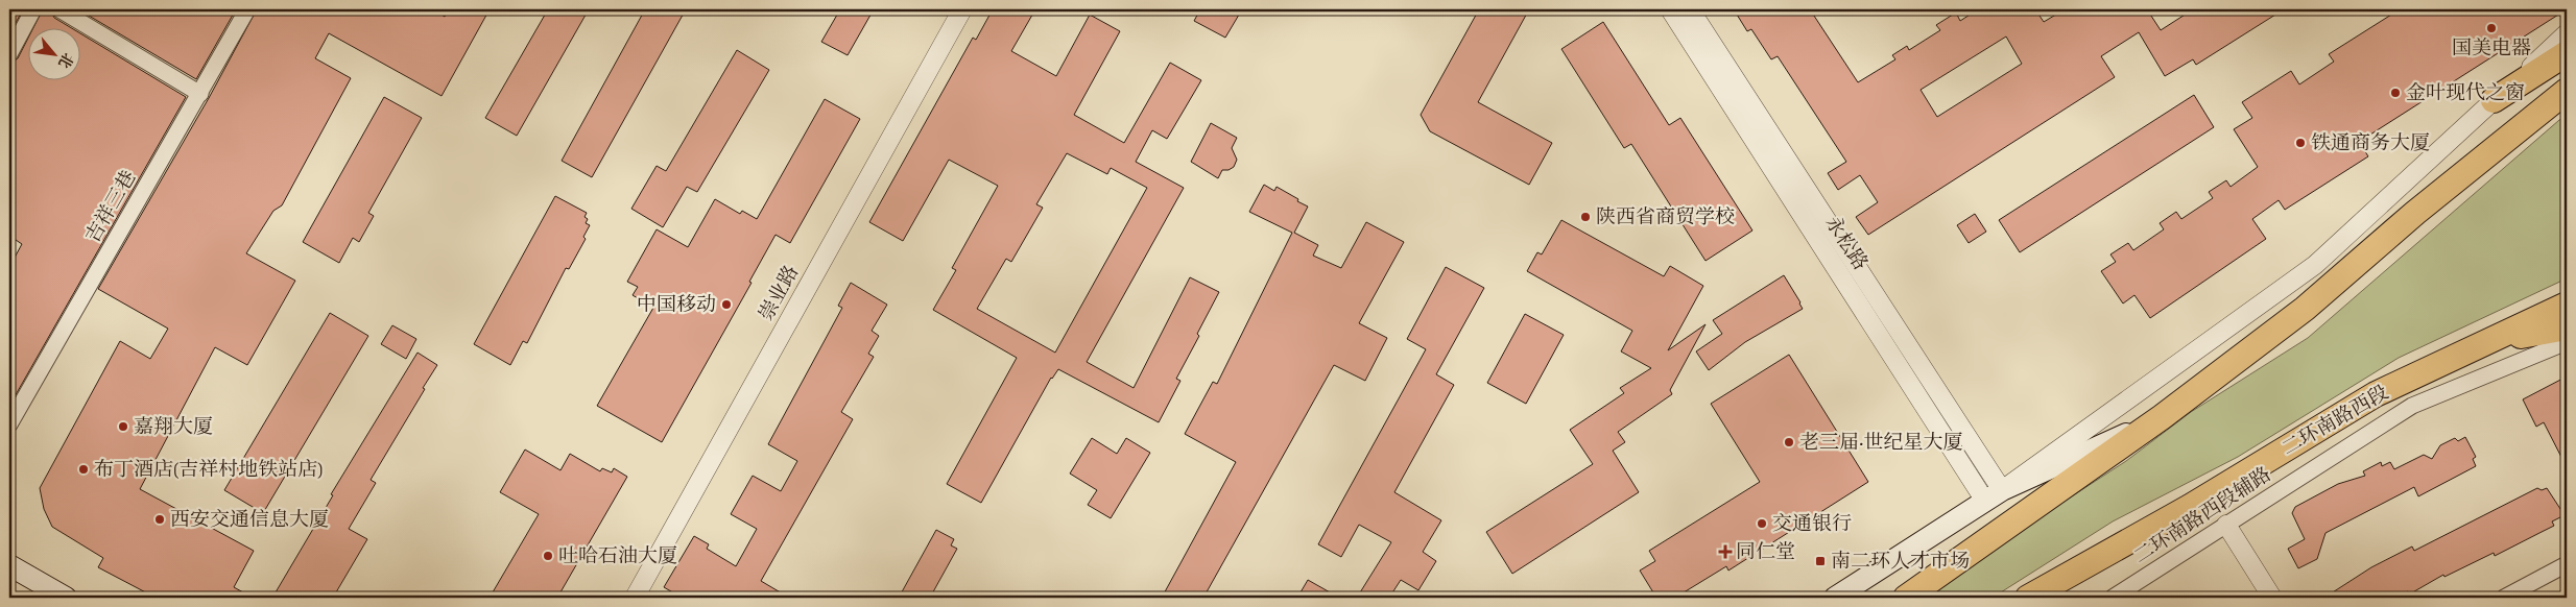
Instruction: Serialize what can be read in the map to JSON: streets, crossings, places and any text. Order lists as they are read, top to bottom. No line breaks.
{"streets":{"highway":["二环南路西段"],"street":["吉祥三巷","永松路","崇业路","二环南路西段辅路"]},"places":{"other":["国美电器","金叶现代之窗","铁通商务大厦","陕西省商贸学校","中国移动","嘉翔大厦","老三届·世纪星大厦","布丁酒店(吉祥村地铁站店)","西安交通信息大厦","交通银行","吐哈石油大厦"],"health":["同仁堂"],"transit":["南二环人才市场"]},"north":"bottom right"}
